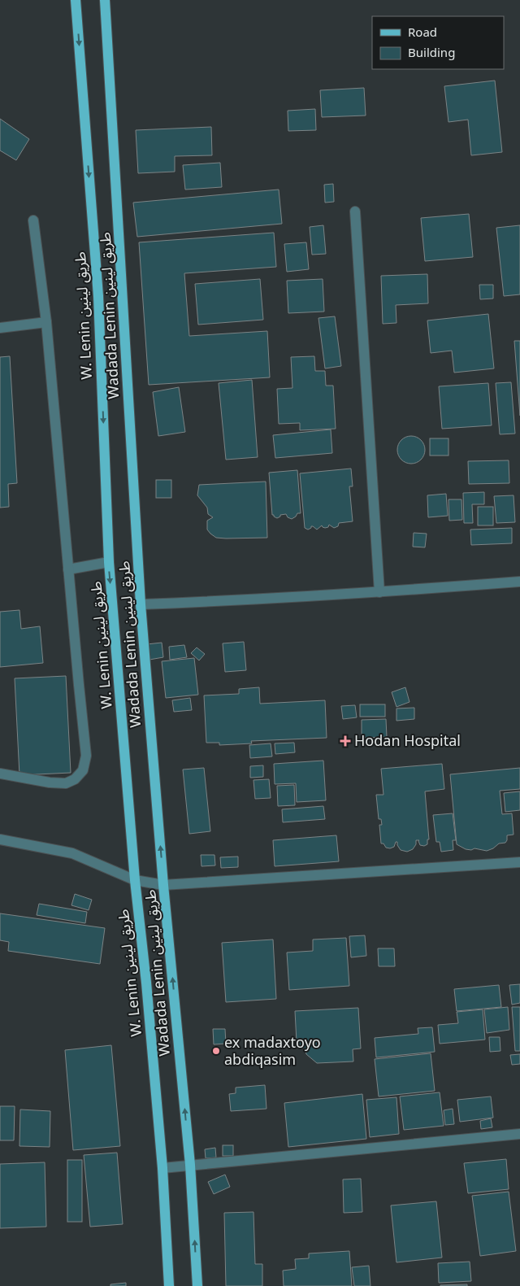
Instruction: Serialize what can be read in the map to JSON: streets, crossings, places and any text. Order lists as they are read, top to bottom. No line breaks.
{"streets":{"main road":["W. Lenin طريق لينين","Wadada Lenin طريق لينين"]},"one_way":["W. Lenin طريق لينين","Wadada Lenin طريق لينين"],"places":{"health":["Hodan Hospital"],"other":["ex madaxtoyo abdiqasim"]},"legend":["Road","Building"]}
